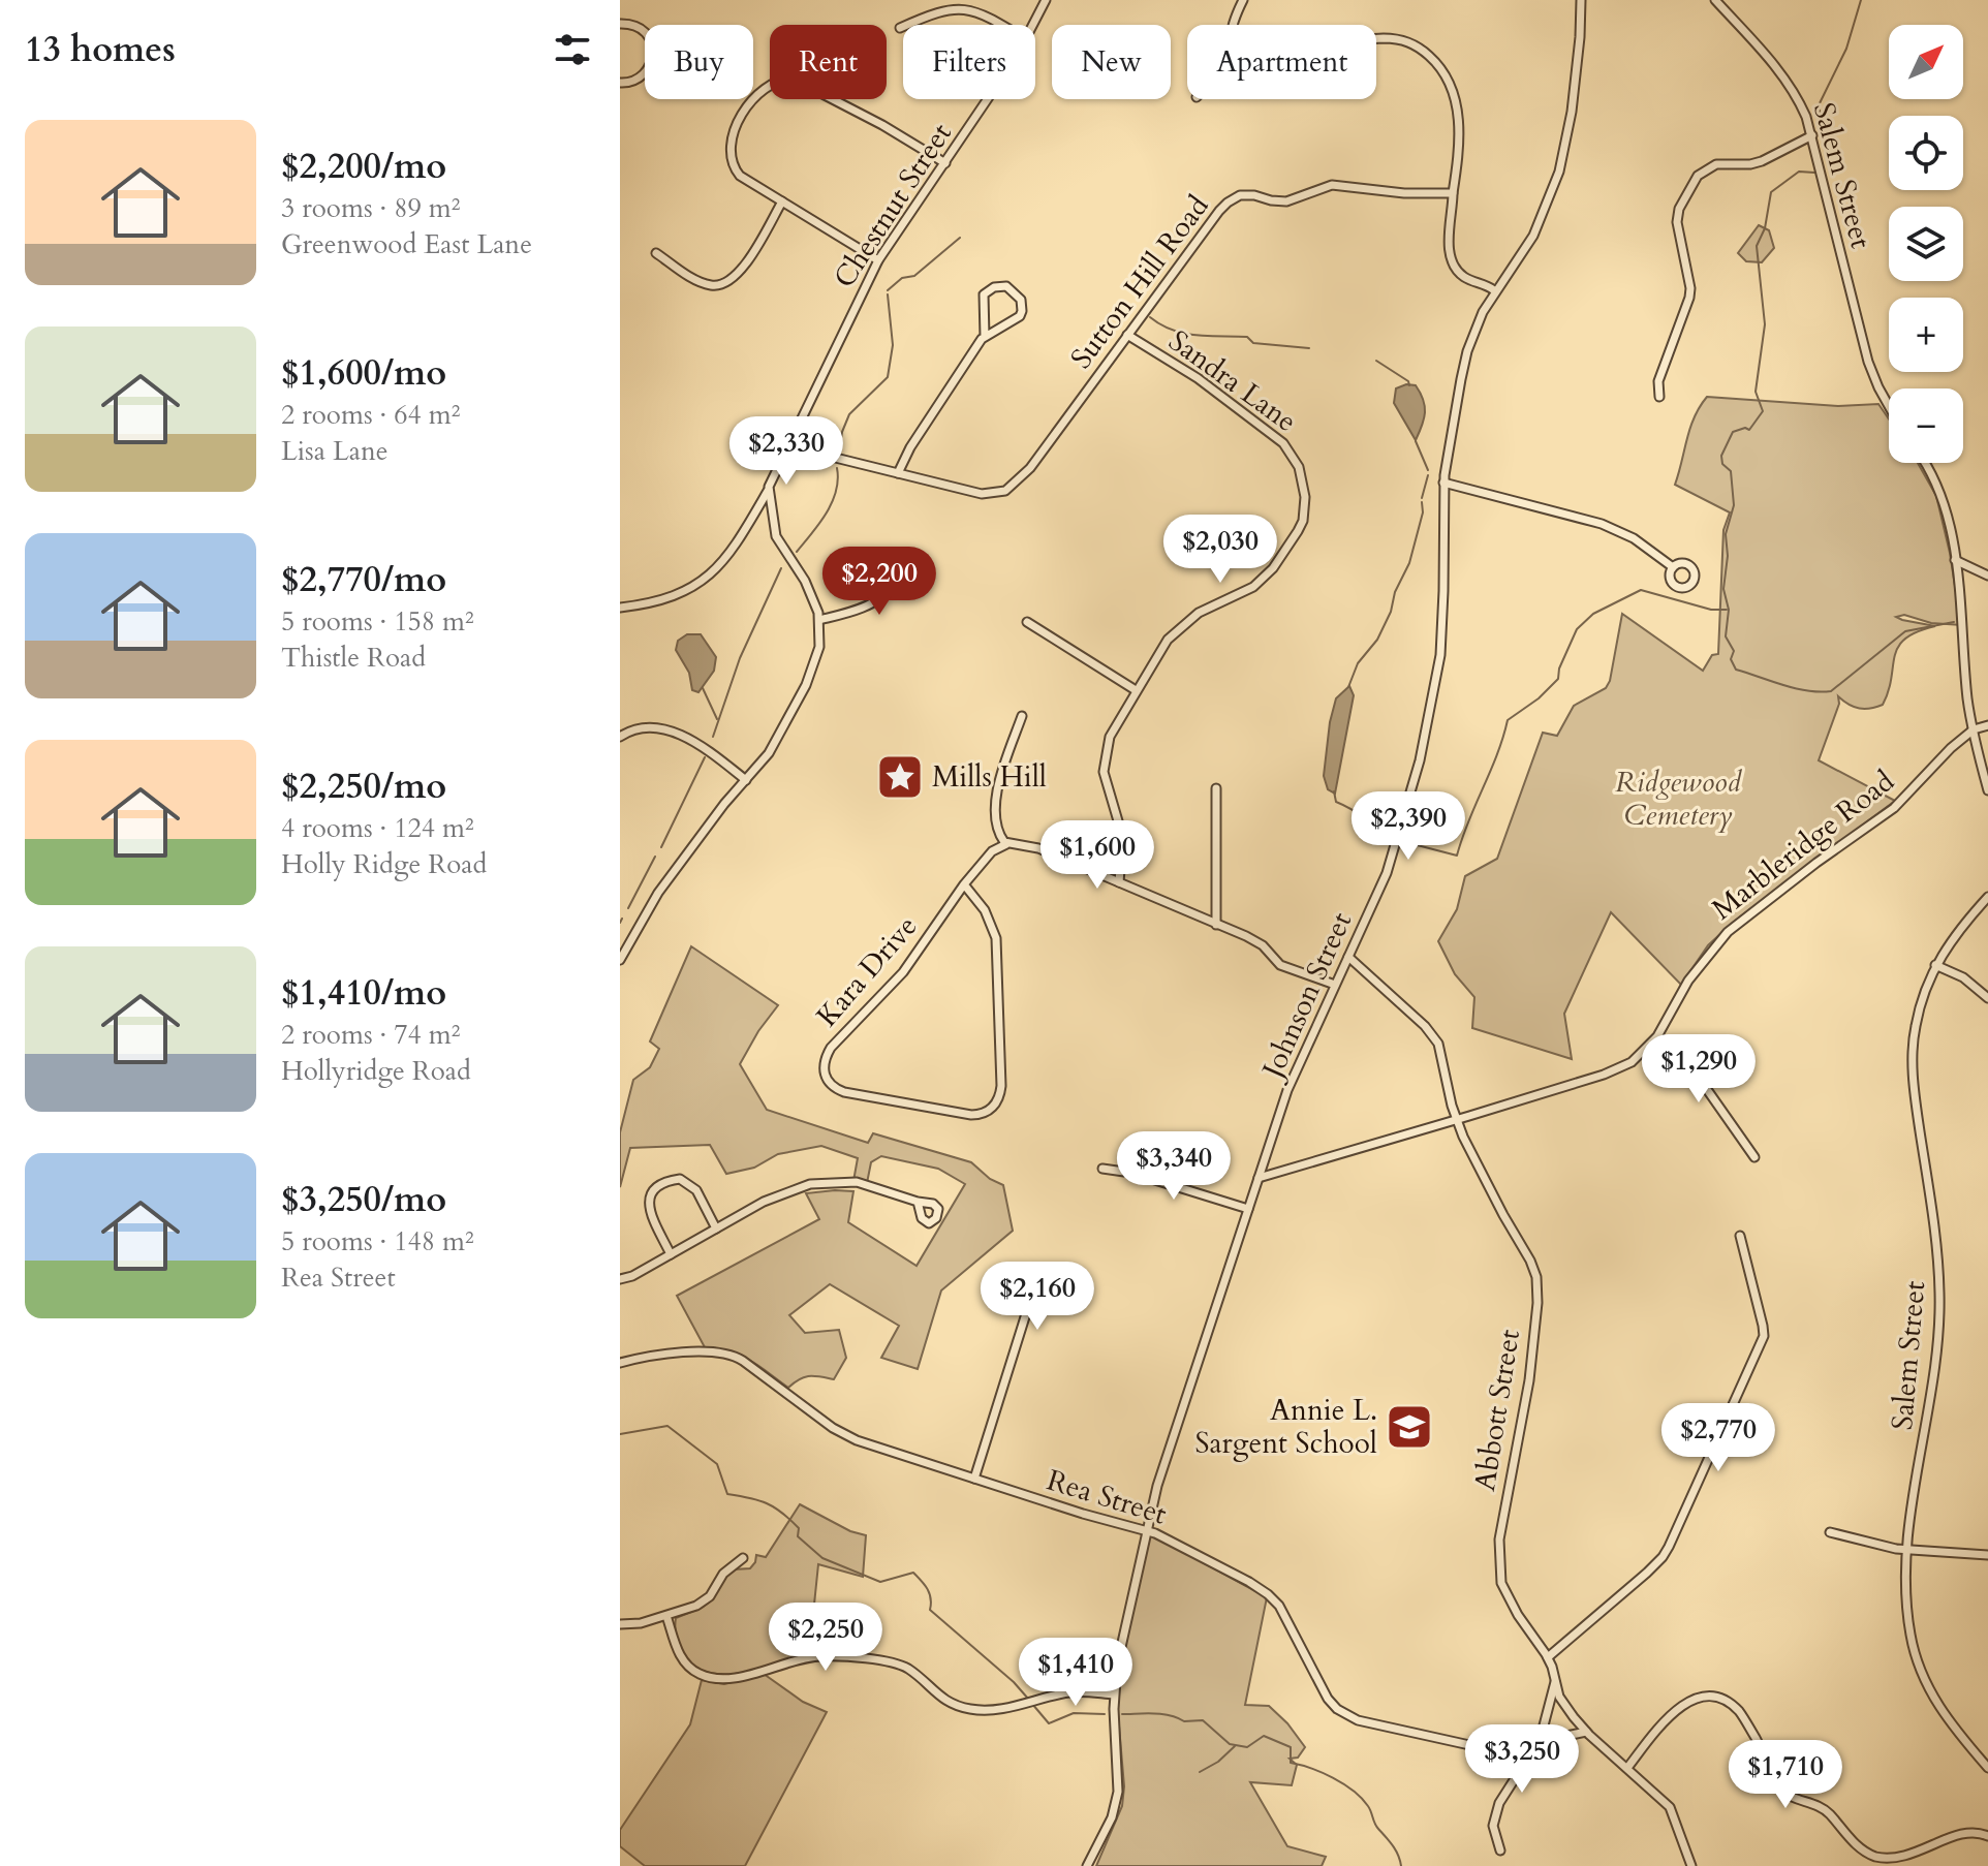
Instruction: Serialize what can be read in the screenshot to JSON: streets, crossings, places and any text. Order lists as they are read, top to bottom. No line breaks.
{"streets":{"street":["Salem Street","Chestnut Street","Sutton Hill Road","Sandra Lane","Marbleridge Road","Kara Drive","Johnson Street","Abbott Street","Rea Street"]},"crossings":[["Chestnut Street","Sutton Hill Road"],["Sutton Hill Road","Sandra Lane"],["Marbleridge Road","Johnson Street"],["Marbleridge Road","Abbott Street"],["Johnson Street","Abbott Street"],["Johnson Street","Rea Street"]],"parks":["Ridgewood Cemetery"],"places":{"place":["Mills Hill"],"school or university":["Annie L. Sargent School"]},"north":"top right","page":{"heading":"13 homes","map_buttons":["+","−"],"chip":["Buy","Rent","Filters","New","Apartment"],"list":[{"name":"$2,200/mo","note":"3 rooms · 89 m² · Greenwood East Lane"},{"name":"$1,600/mo","note":"2 rooms · 64 m² · Lisa Lane"},{"name":"$2,770/mo","note":"5 rooms · 158 m² · Thistle Road"},{"name":"$2,250/mo","note":"4 rooms · 124 m² · Holly Ridge Road"},{"name":"$1,410/mo","note":"2 rooms · 74 m² · Hollyridge Road"},{"name":"$3,250/mo","note":"5 rooms · 148 m² · Rea Street"}],"price":["$2,330","$2,030","$2,200","$2,390","$1,600","$1,290","$3,340","$2,160","$2,770","$2,250","$1,410","$3,250","$1,710"]}}
